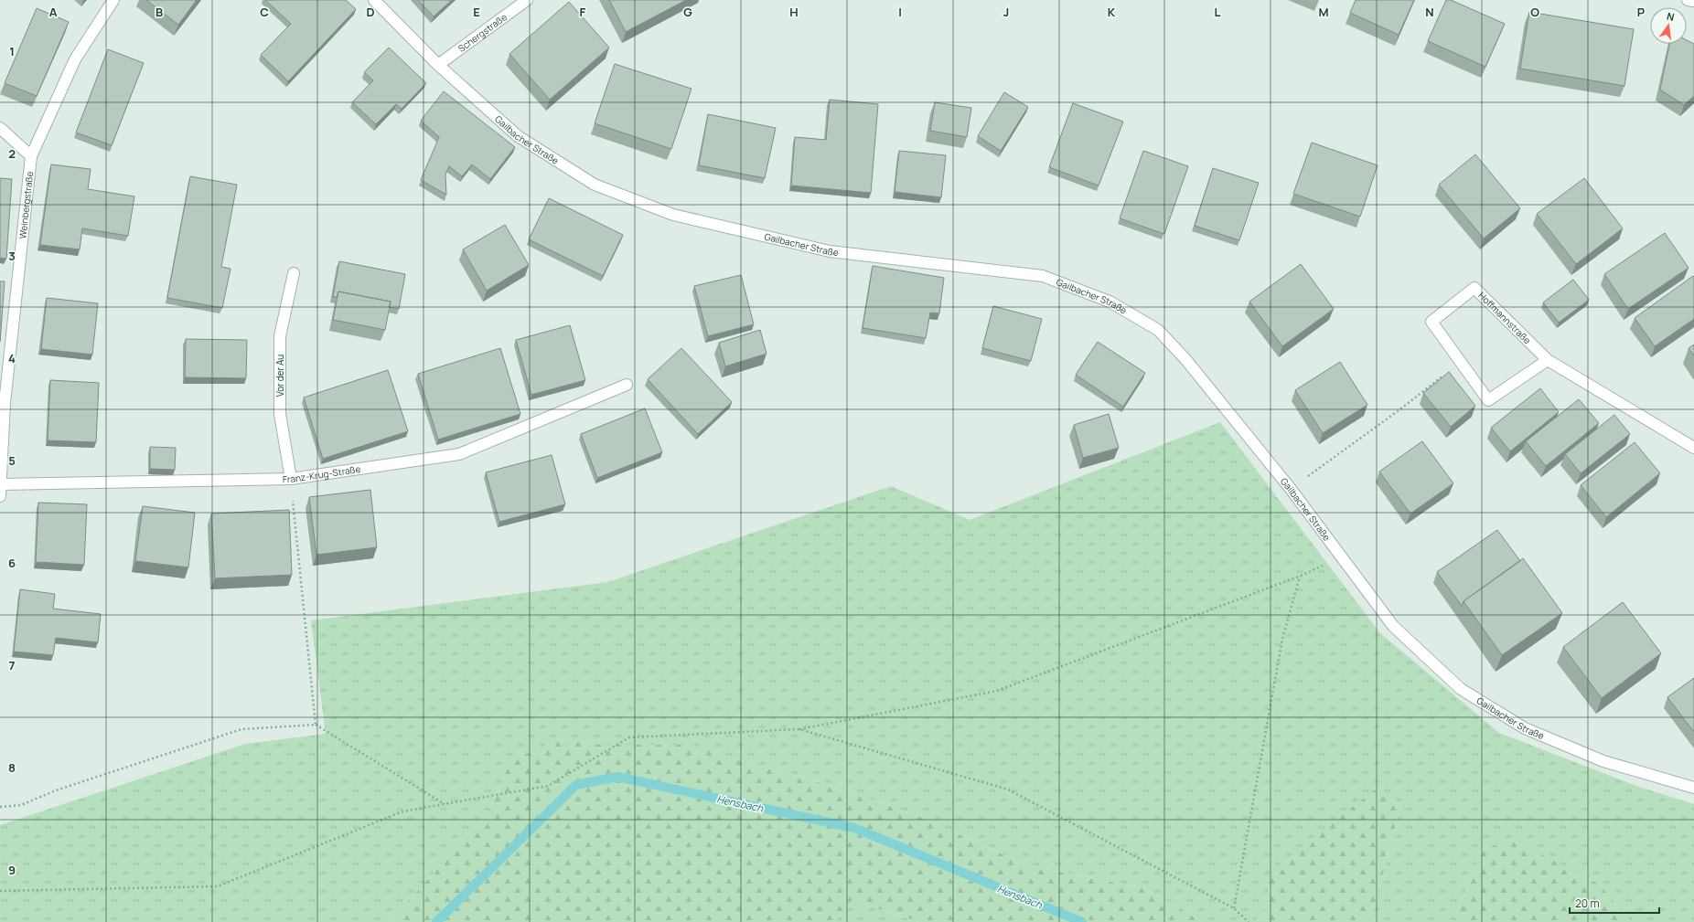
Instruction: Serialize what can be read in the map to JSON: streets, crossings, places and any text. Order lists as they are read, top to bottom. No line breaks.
{"streets":{"street":["Schergstraße","Gailbacher Straße","Weinbergstraße","Hoffmannstraße","Vor der Au","Franz-Krug-Straße"]},"crossings":[["Schergstraße","Gailbacher Straße"],["Weinbergstraße","Franz-Krug-Straße"],["Vor der Au","Franz-Krug-Straße"]],"water":["Hensbach"],"scale_bar":"20 m","north":"top","grid":{"columns":["A","B","C","D","E","F","G","H","I","J","K","L","M","N","O","P"],"rows":["1","2","3","4","5","6","7","8","9"]}}
